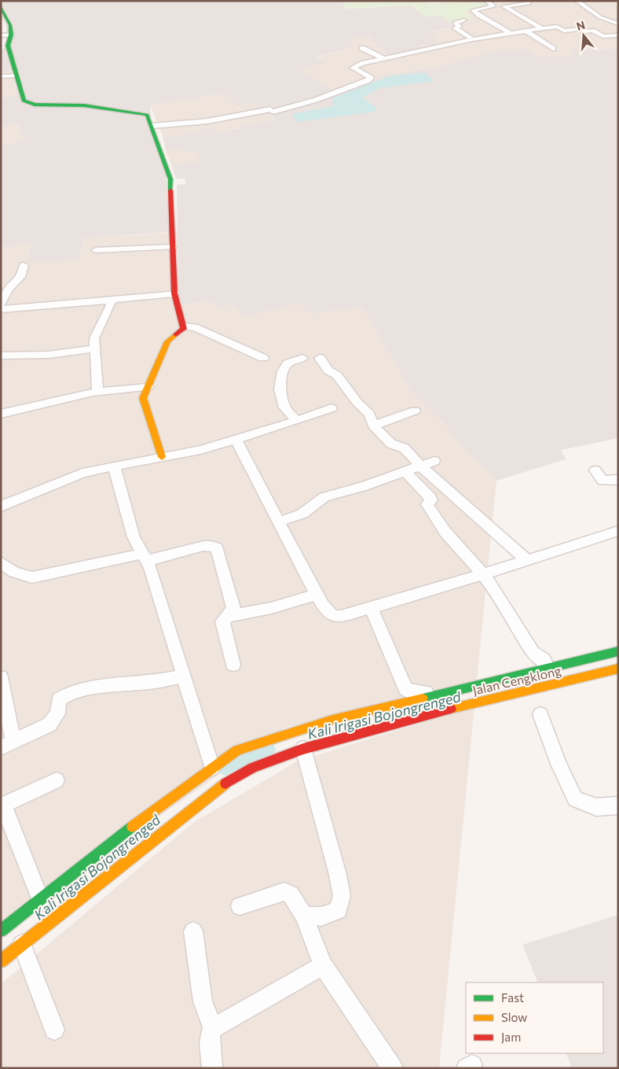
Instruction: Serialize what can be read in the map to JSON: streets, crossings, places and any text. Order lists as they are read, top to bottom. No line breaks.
{"streets":{"street":["Jalan Cengklong"]},"water":["Kali Irigasi Bojongrenged"],"legend":["Fast","Slow","Jam"],"north":"top"}
